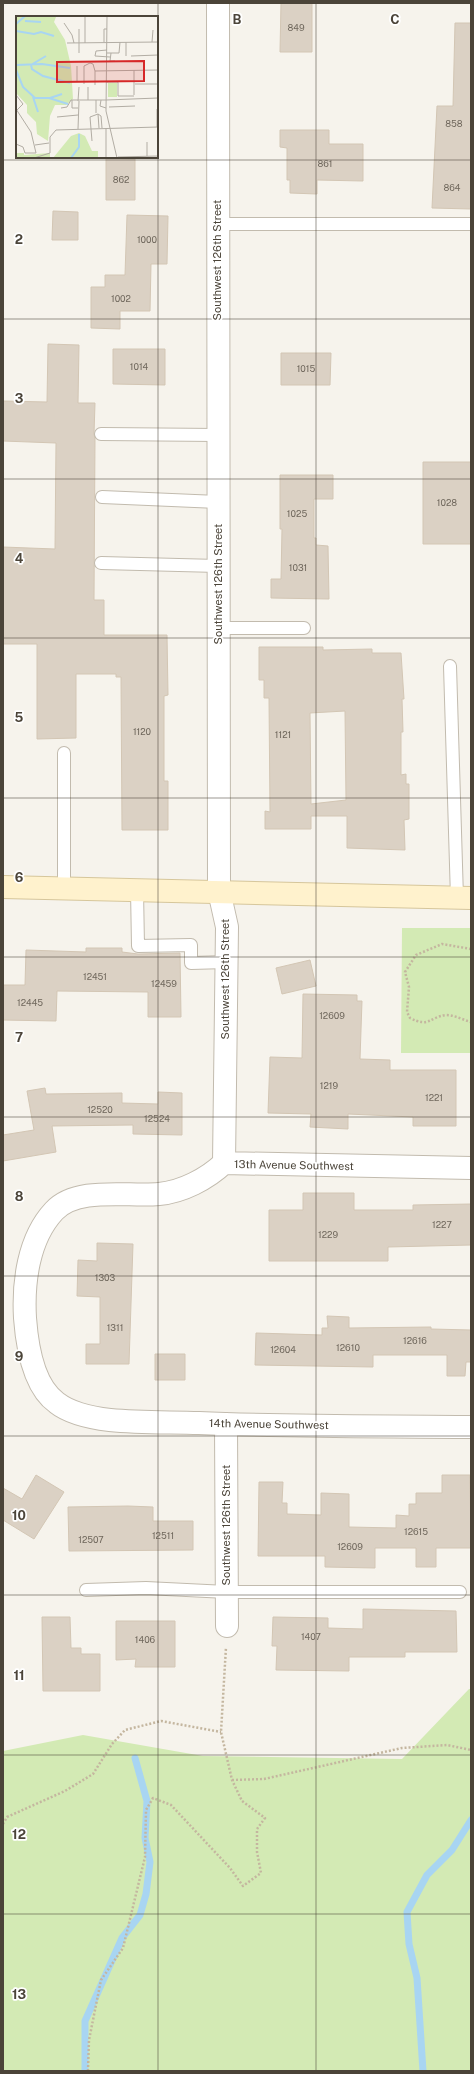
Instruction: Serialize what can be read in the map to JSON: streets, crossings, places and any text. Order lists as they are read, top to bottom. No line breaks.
{"streets":{"street":["Southwest 126th Street","13th Avenue Southwest","14th Avenue Southwest"]},"crossings":[["Southwest 126th Street","13th Avenue Southwest"],["Southwest 126th Street","14th Avenue Southwest"],["13th Avenue Southwest","14th Avenue Southwest"]],"house_numbers":["849","858","861","862","864","1000","1002","1014","1015","1028","1025","1031","1120","1121","12451","12459","12445","12609","1219","1221","12520","12524","1227","1229","1303","1311","12616","12610","12604","12615","12511","12507","12609","1407","1406"],"grid":{"columns":["B","C"],"rows":["2","3","4","5","6","7","8","9","10","11","12","13"]}}
